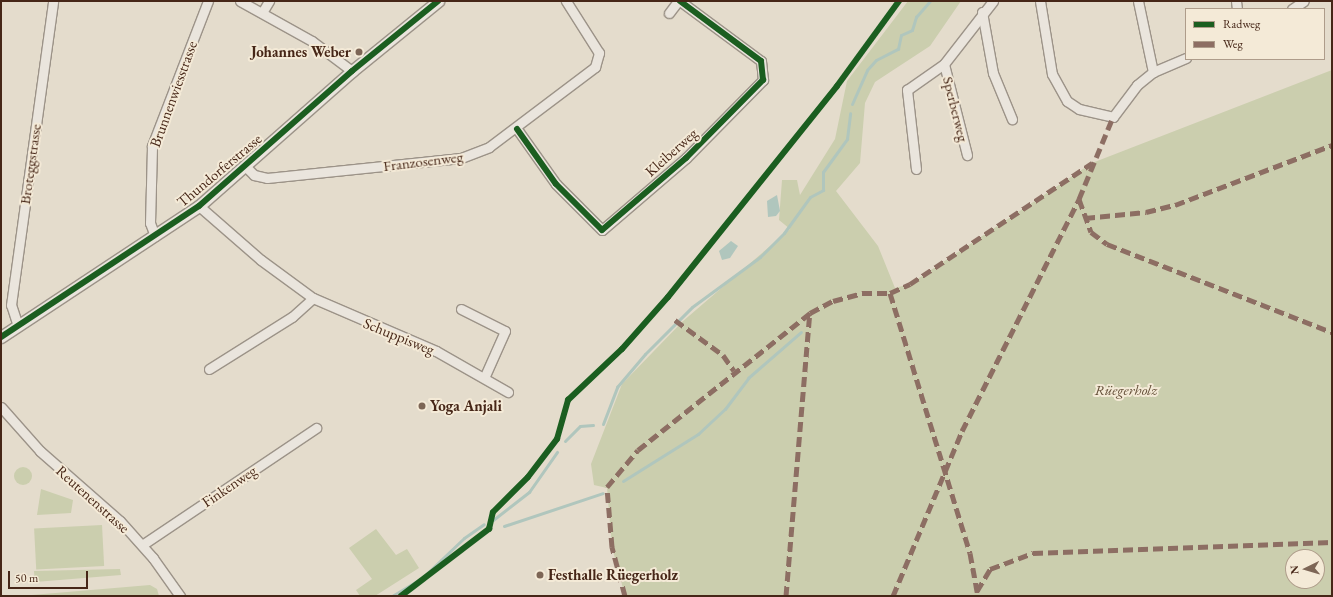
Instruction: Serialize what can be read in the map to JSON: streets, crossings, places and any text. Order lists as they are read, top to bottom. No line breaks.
{"streets":{"street":["Brunnenwiesstrasse","Sperberweg","Kleiberweg","Franzosenweg","Broteggstrasse","Thundorferstrasse","Schuppisweg","Finkenweg","Reutenenstrasse"]},"crossings":[["Brunnenwiesstrasse","Thundorferstrasse"],["Kleiberweg","Franzosenweg"],["Franzosenweg","Thundorferstrasse"],["Broteggstrasse","Thundorferstrasse"],["Thundorferstrasse","Schuppisweg"],["Finkenweg","Reutenenstrasse"]],"parks":["Rüegerholz"],"places":["Johannes Weber","Yoga Anjali","Festhalle Rüegerholz"],"legend":["Radweg","Weg"],"scale_bar":"50 m","north":"left"}
